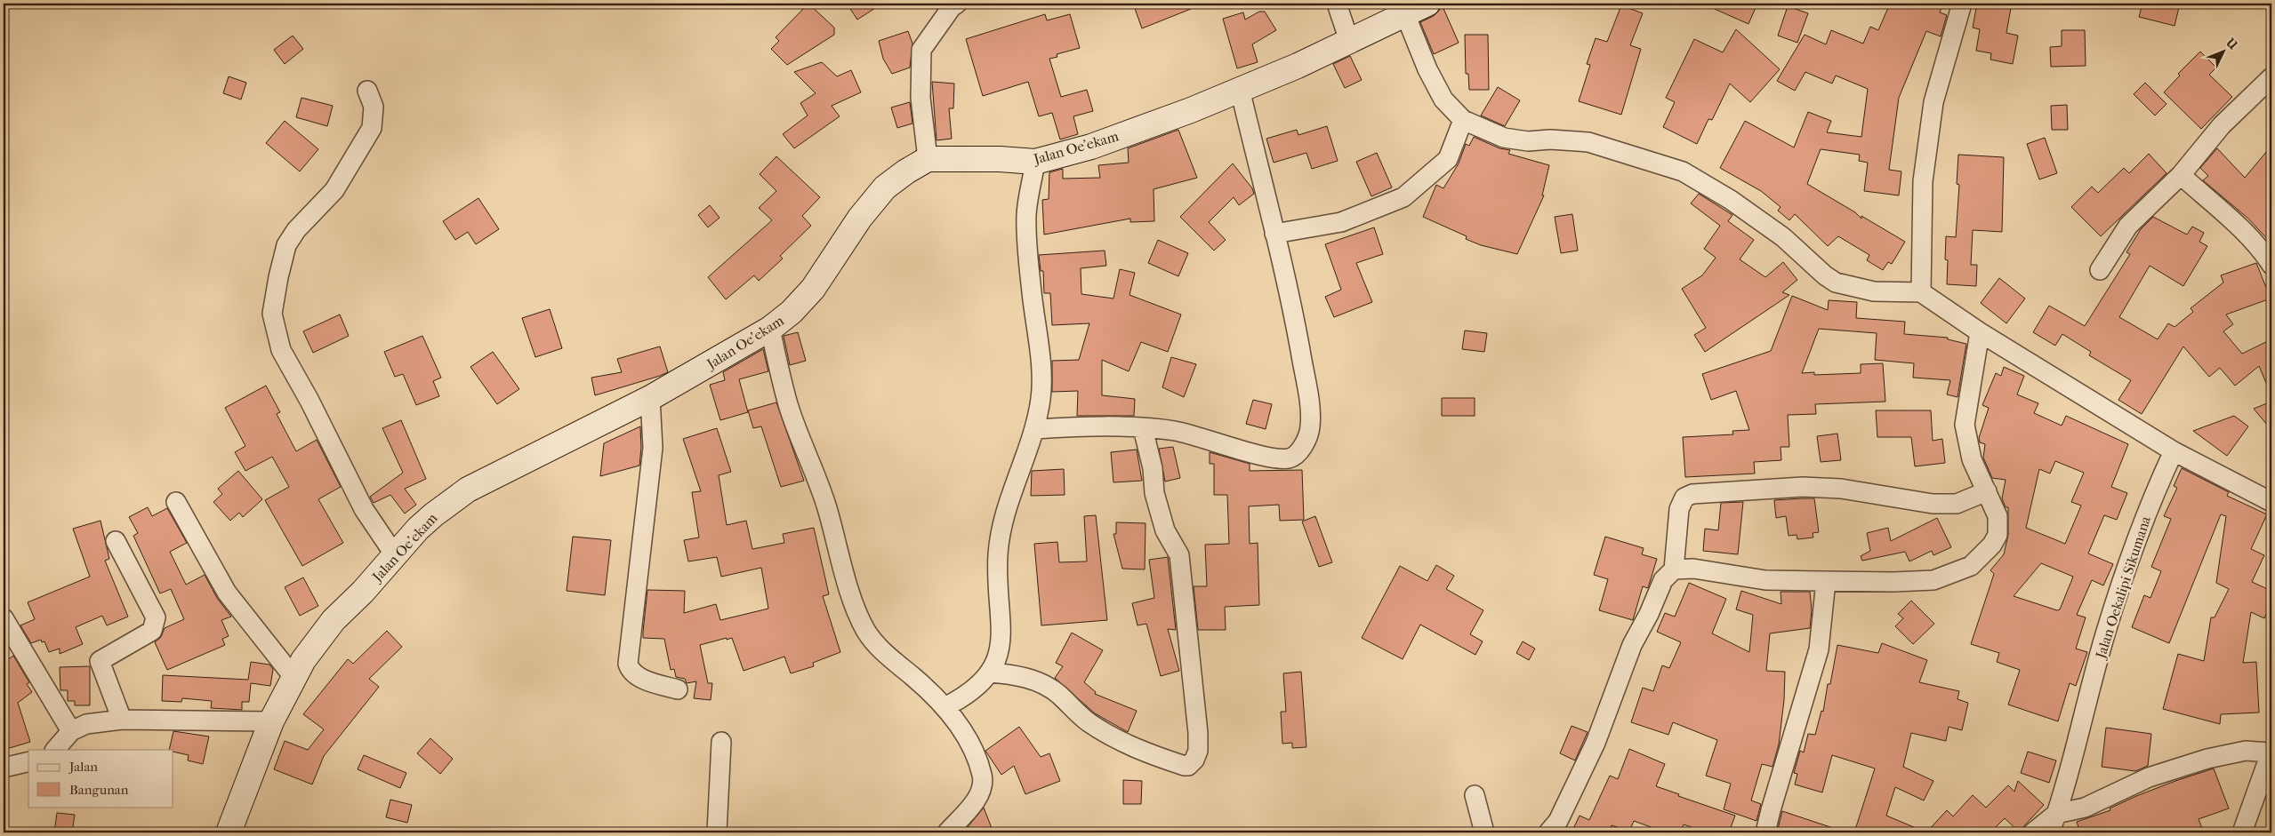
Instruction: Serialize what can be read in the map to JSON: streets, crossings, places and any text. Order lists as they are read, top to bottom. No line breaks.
{"streets":{"street":["Jalan Oe'ekam","Jalan Oekalipi Sikumana"]},"legend":["Jalan","Bangunan"],"north":"top right"}
